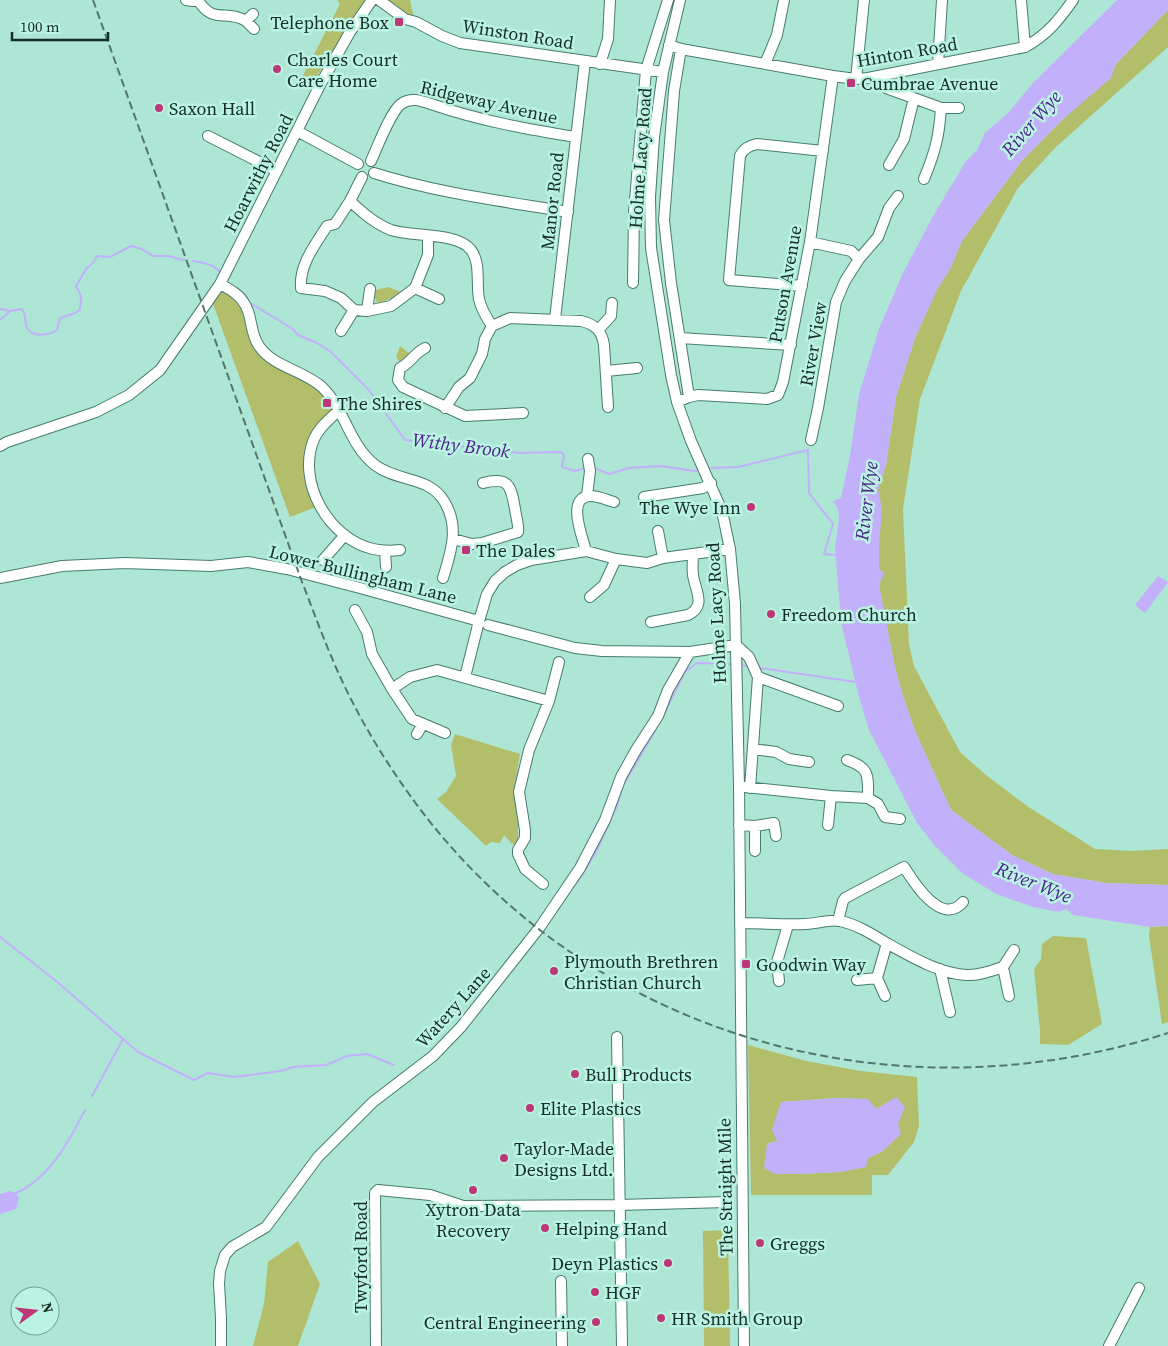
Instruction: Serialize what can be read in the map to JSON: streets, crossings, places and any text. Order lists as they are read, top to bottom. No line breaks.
{"streets":{"street":["Winston Road","Hinton Road","Ridgeway Avenue","Holme Lacy Road","Hoarwithy Road","Manor Road","Putson Avenue","River View","Lower Bullingham Lane","Watery Lane","The Straight Mile","Twyford Road"]},"crossings":[["Winston Road","Holme Lacy Road"],["Winston Road","Manor Road"],["Hinton Road","Holme Lacy Road"],["Hinton Road","Putson Avenue"],["Ridgeway Avenue","Manor Road"],["Holme Lacy Road","Putson Avenue"],["Holme Lacy Road","Lower Bullingham Lane"],["Holme Lacy Road","The Straight Mile"],["Lower Bullingham Lane","Watery Lane"]],"water":["River Wye","Withy Brook"],"places":{"transit":["Telephone Box","Cumbrae Avenue","The Shires","The Dales","Goodwin Way"],"other":["Charles Court Care Home","Saxon Hall","The Wye Inn","Freedom Church","Plymouth Brethren Christian Church","Bull Products","Elite Plastics","Taylor-Made Designs Ltd.","Xytron Data Recovery","Helping Hand","Greggs","Deyn Plastics","HGF","HR Smith Group","Central Engineering"]},"scale_bar":"100 m","north":"right"}
